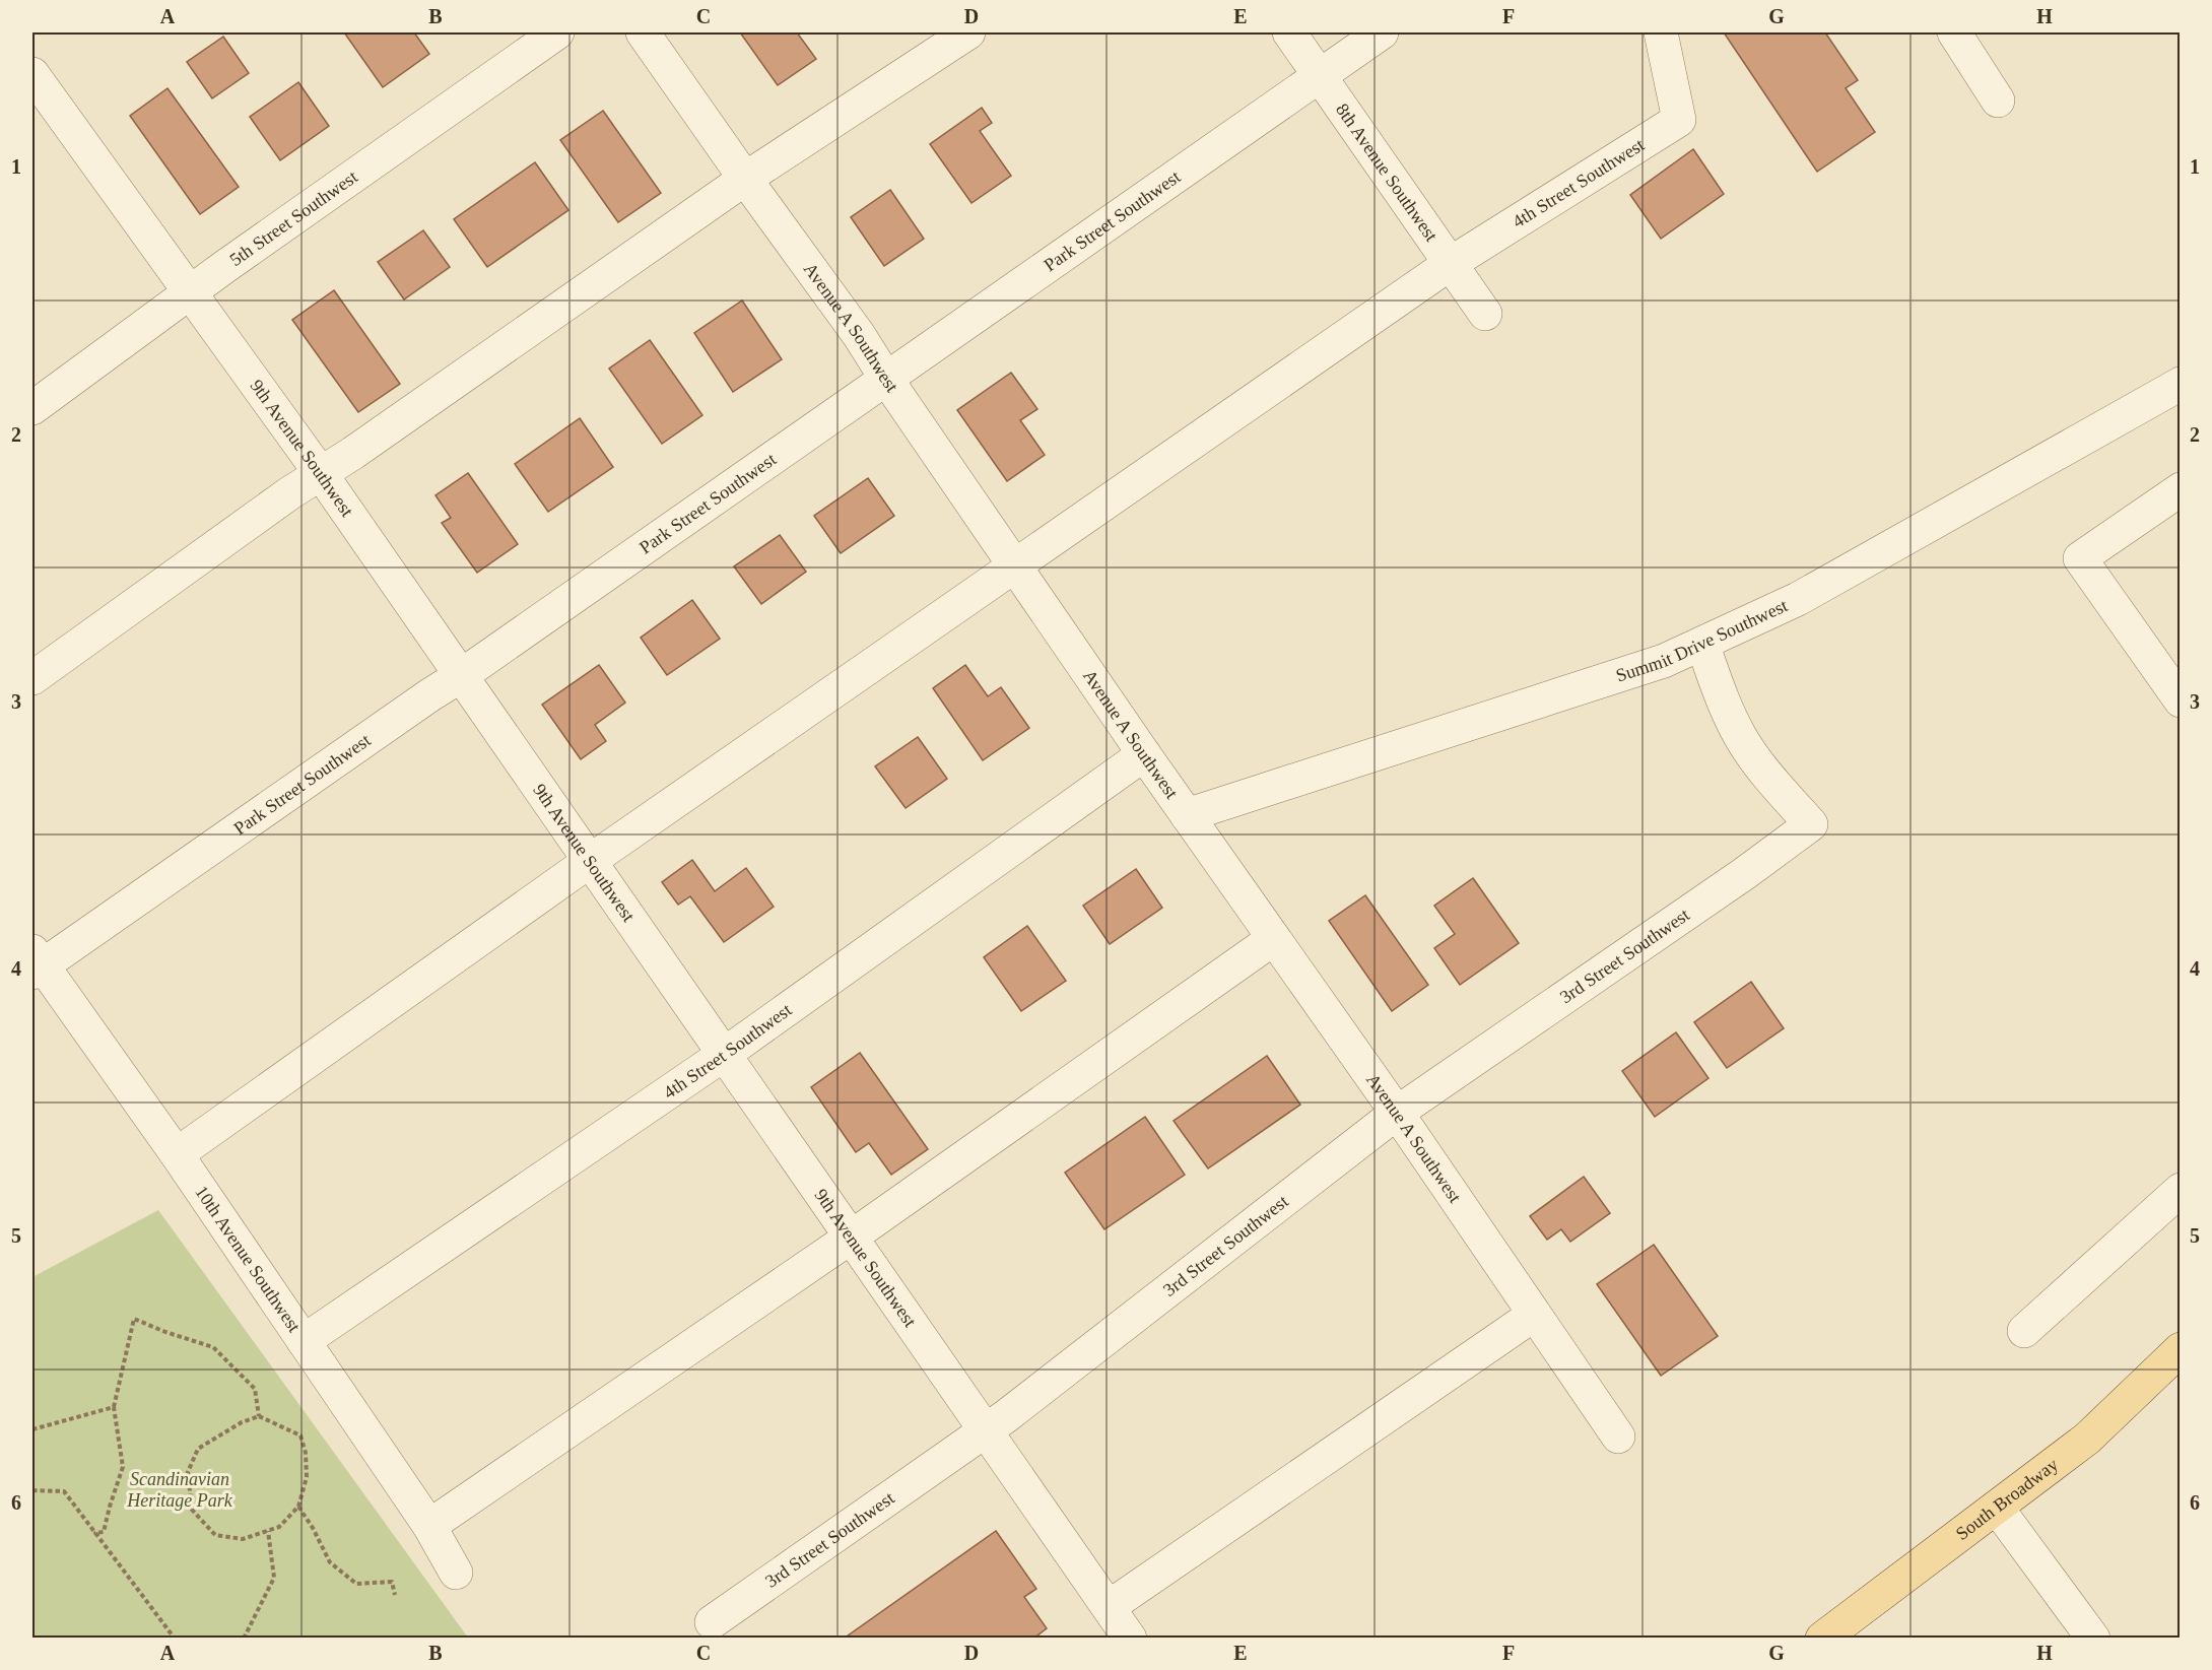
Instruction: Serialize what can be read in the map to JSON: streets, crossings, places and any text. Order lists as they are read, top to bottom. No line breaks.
{"streets":{"main road":["South Broadway"],"street":["8th Avenue Southwest","4th Street Southwest","5th Street Southwest","Park Street Southwest","Avenue A Southwest","9th Avenue Southwest","Summit Drive Southwest","3rd Street Southwest","10th Avenue Southwest"]},"crossings":[["8th Avenue Southwest","4th Street Southwest"],["8th Avenue Southwest","Park Street Southwest"],["4th Street Southwest","Avenue A Southwest"],["4th Street Southwest","9th Avenue Southwest"],["4th Street Southwest","10th Avenue Southwest"],["5th Street Southwest","9th Avenue Southwest"],["Park Street Southwest","Avenue A Southwest"],["Park Street Southwest","9th Avenue Southwest"],["Park Street Southwest","10th Avenue Southwest"],["Avenue A Southwest","Summit Drive Southwest"],["Avenue A Southwest","3rd Street Southwest"],["9th Avenue Southwest","3rd Street Southwest"],["Summit Drive Southwest","3rd Street Southwest"]],"parks":["Scandinavian Heritage Park"],"grid":{"columns":["A","B","C","D","E","F","G","H"],"rows":["1","2","3","4","5","6"]}}
